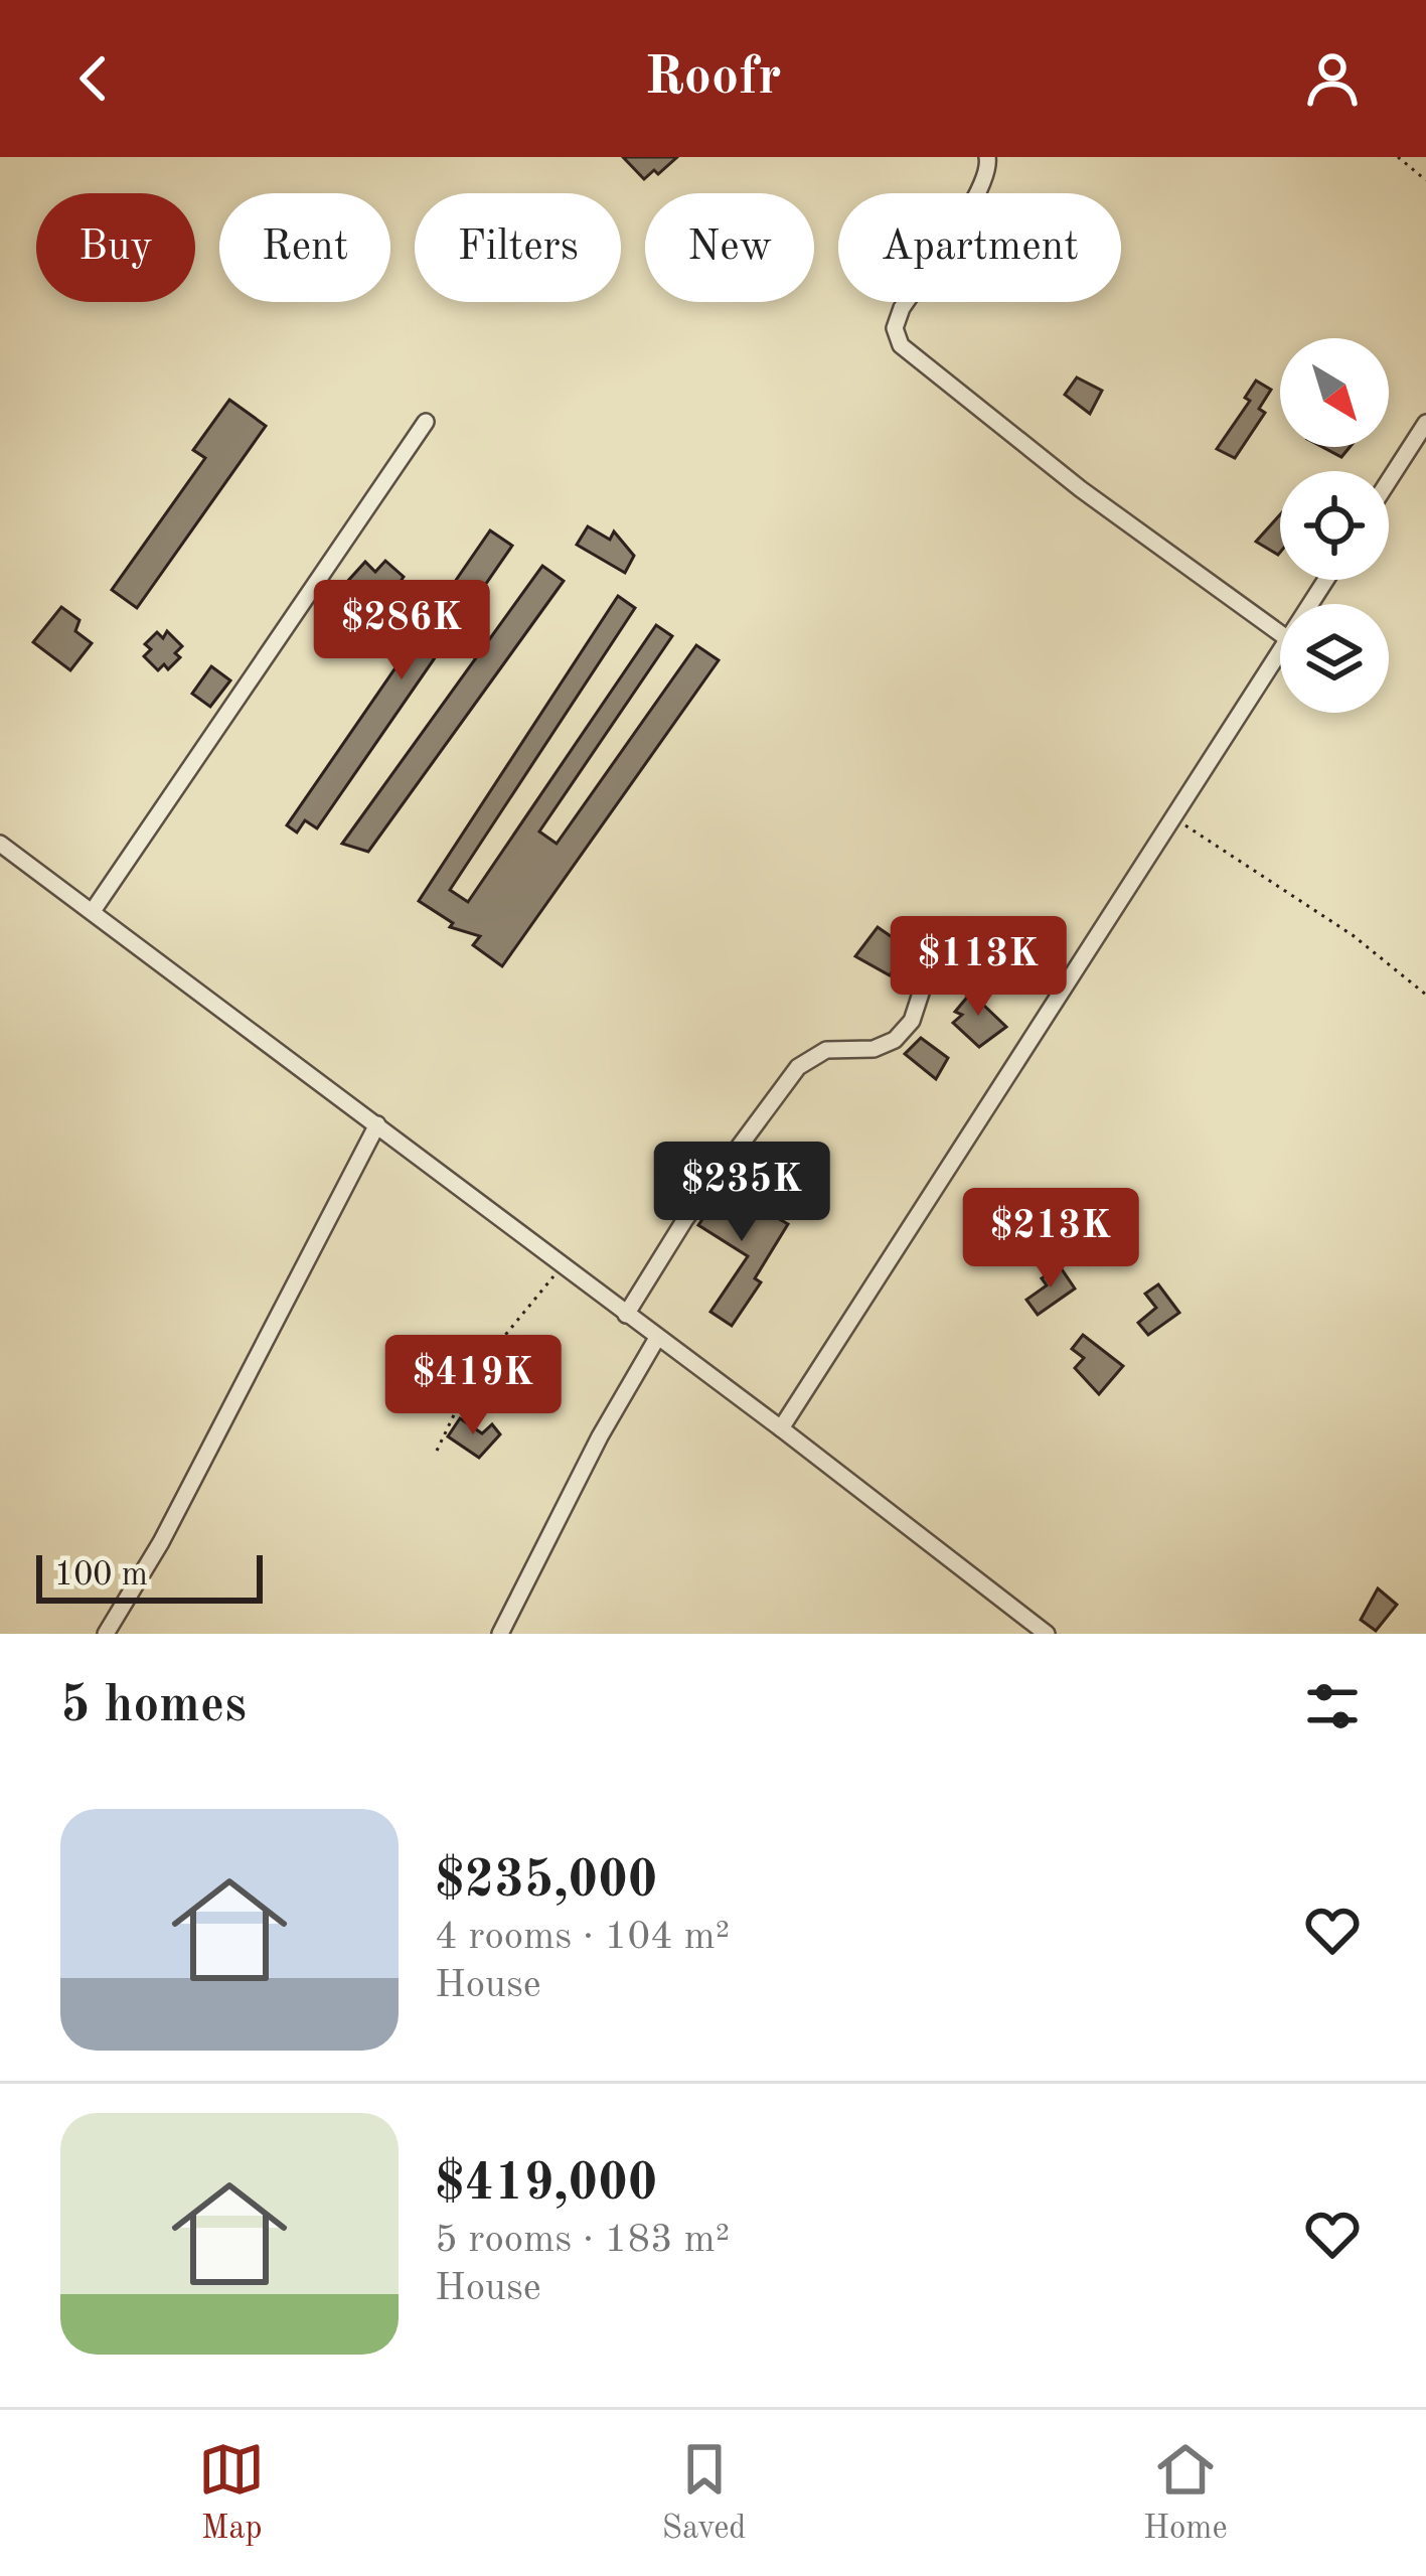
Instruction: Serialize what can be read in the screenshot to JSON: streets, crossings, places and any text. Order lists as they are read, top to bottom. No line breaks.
{"scale_bar":"100 m","north":"bottom right","page":{"header":"Roofr","chip":["Buy","Rent","Filters","New","Apartment"],"price":["$286K","$113K","$235K","$213K","$419K"],"scale":"100 m","heading":"5 homes","list":[{"name":"$235,000","note":"4 rooms · 104 m² · House"},{"name":"$419,000","note":"5 rooms · 183 m² · House"}],"tabs":["Map","Saved","Home"]}}
